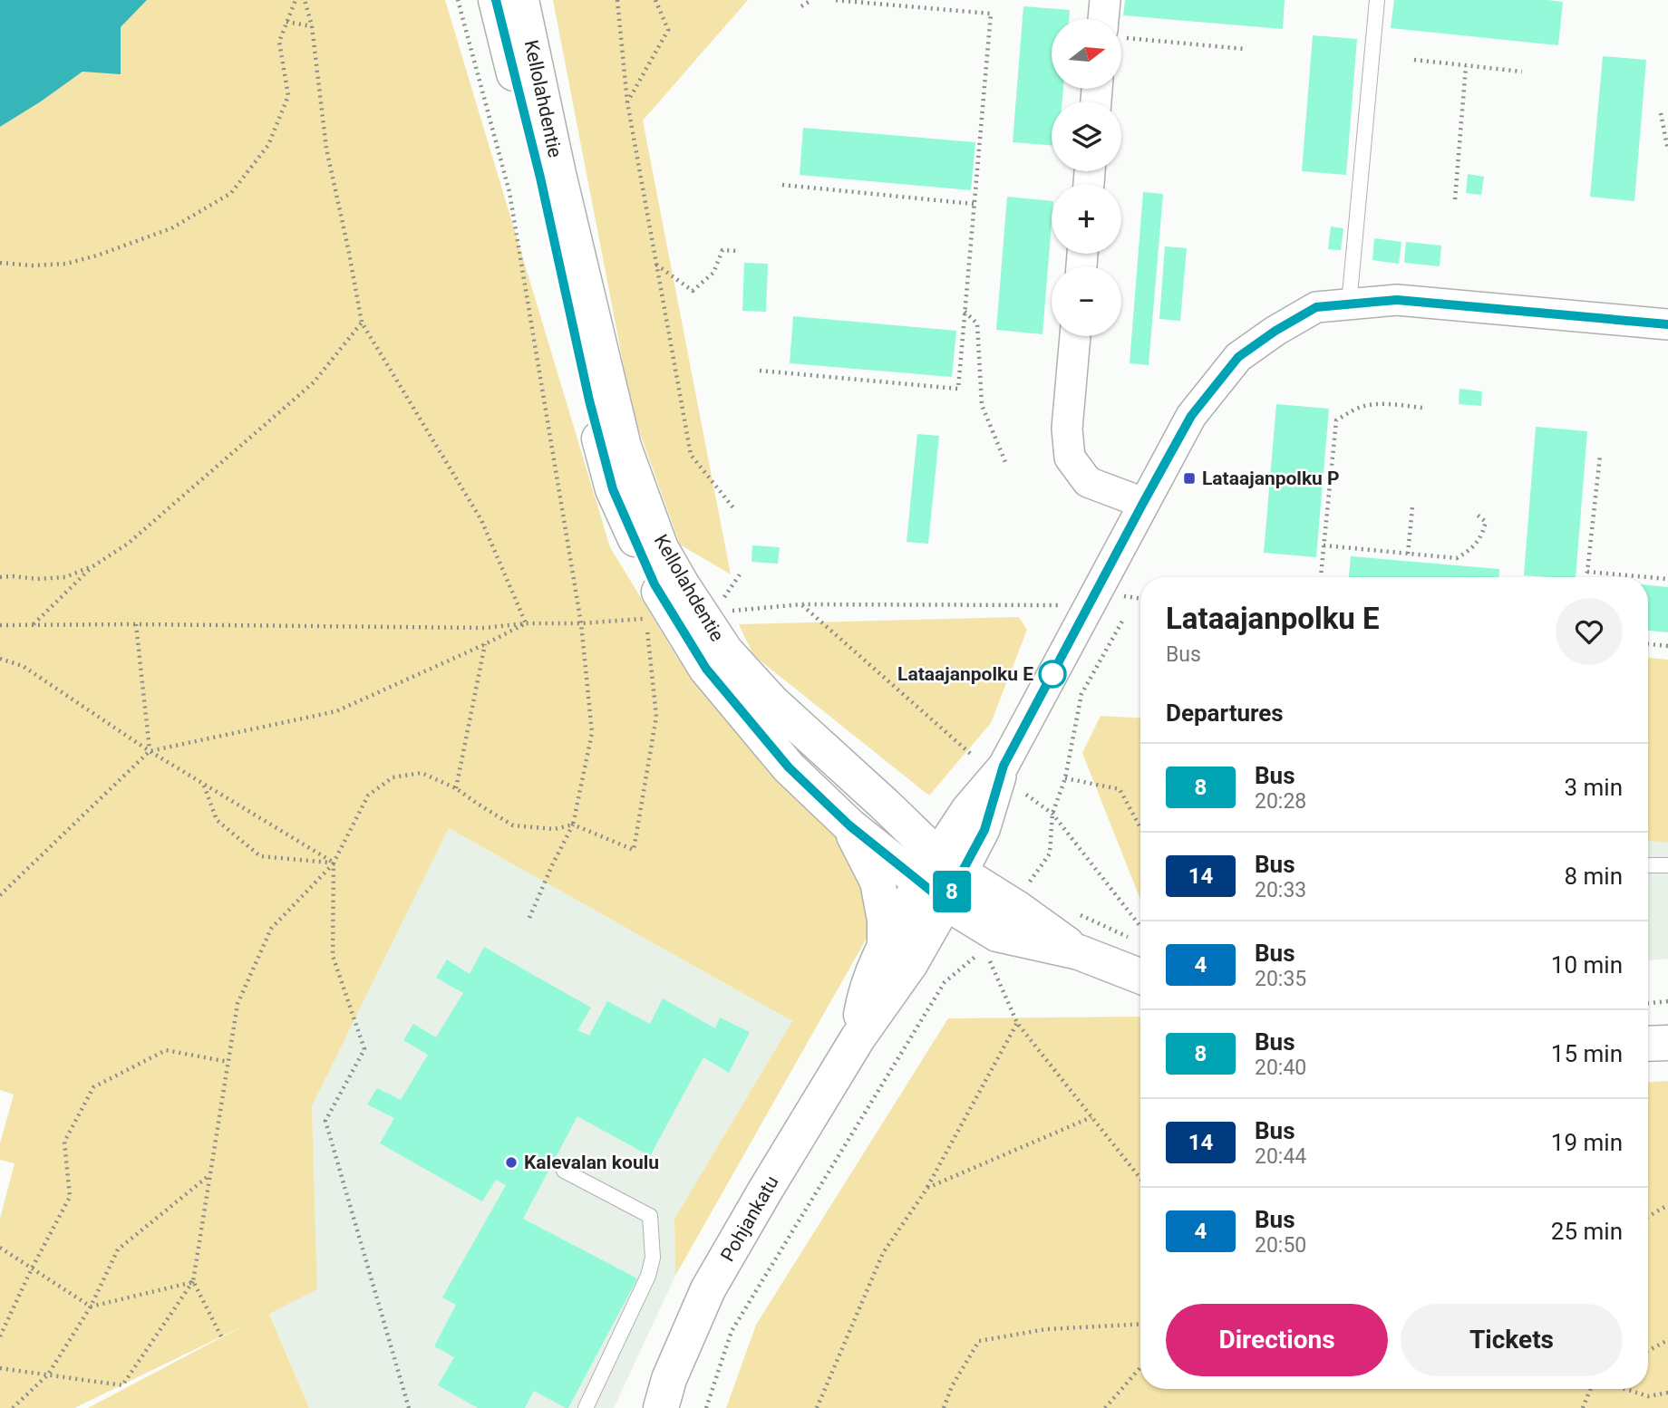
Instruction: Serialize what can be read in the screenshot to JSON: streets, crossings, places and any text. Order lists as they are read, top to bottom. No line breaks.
{"streets":{"main road":["Kellolahdentie","Pohjankatu"]},"crossings":[["Kellolahdentie","Pohjankatu"]],"places":{"transit":["Lataajanpolku P"],"other":["Lataajanpolku E","Kalevalan koulu"]},"lines":["bus line 8"],"north":"right","page":{"on_map":"8","map_buttons":["+","−"],"heading":[["Lataajanpolku E","Bus"],"Departures"],"list":[{"mark":"8","name":"Bus","note":"20:28","value":"3 min"},{"mark":"14","name":"Bus","note":"20:33","value":"8 min"},{"mark":"4","name":"Bus","note":"20:35","value":"10 min"},{"mark":"8","name":"Bus","note":"20:40","value":"15 min"},{"mark":"14","name":"Bus","note":"20:44","value":"19 min"},{"mark":"4","name":"Bus","note":"20:50","value":"25 min"}],"buttons":["Directions","Tickets"]}}
